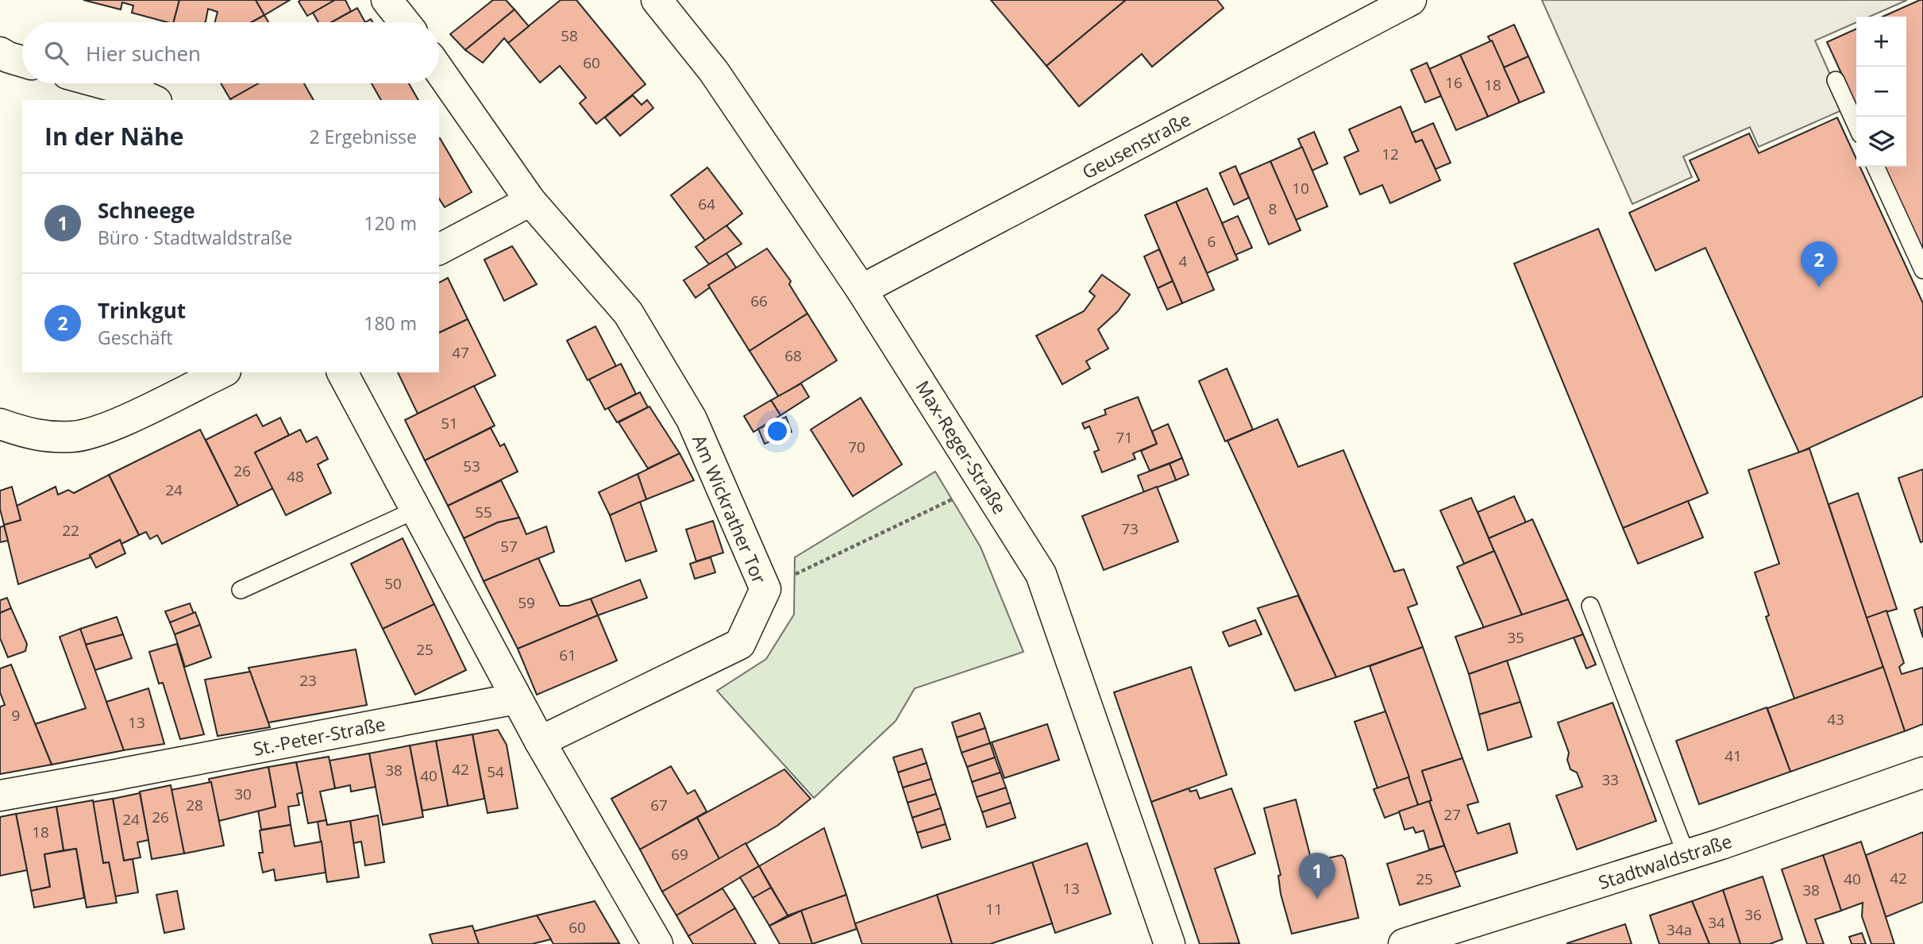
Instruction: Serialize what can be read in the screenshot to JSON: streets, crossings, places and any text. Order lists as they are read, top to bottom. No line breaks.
{"streets":{"street":["Geusenstraße","Max-Reger-Straße","Am Wickrather Tor","St.-Peter-Straße","Stadtwaldstraße"]},"crossings":[["Geusenstraße","Max-Reger-Straße"]],"house_numbers":["58","60","16","18","12","10","64","8","6","4","66","47","68","51","71","70","53","26","48","24","55","73","22","57","50","59","35","25","61","23","9","43","13","41","42","38","54","40","33","30","28","67","27","26","24","18","69","42","25","40","13","38","11","36","34","60","34a"],"page":{"map_buttons":["+","−"],"search":"Hier suchen","heading":["In der Nähe","2 Ergebnisse"],"list":[{"mark":"1","name":"Schneege","note":"Büro · Stadtwaldstraße","value":"120 m"},{"mark":"2","name":"Trinkgut","note":"Geschäft","value":"180 m"}],"pins":["2","1"]}}
